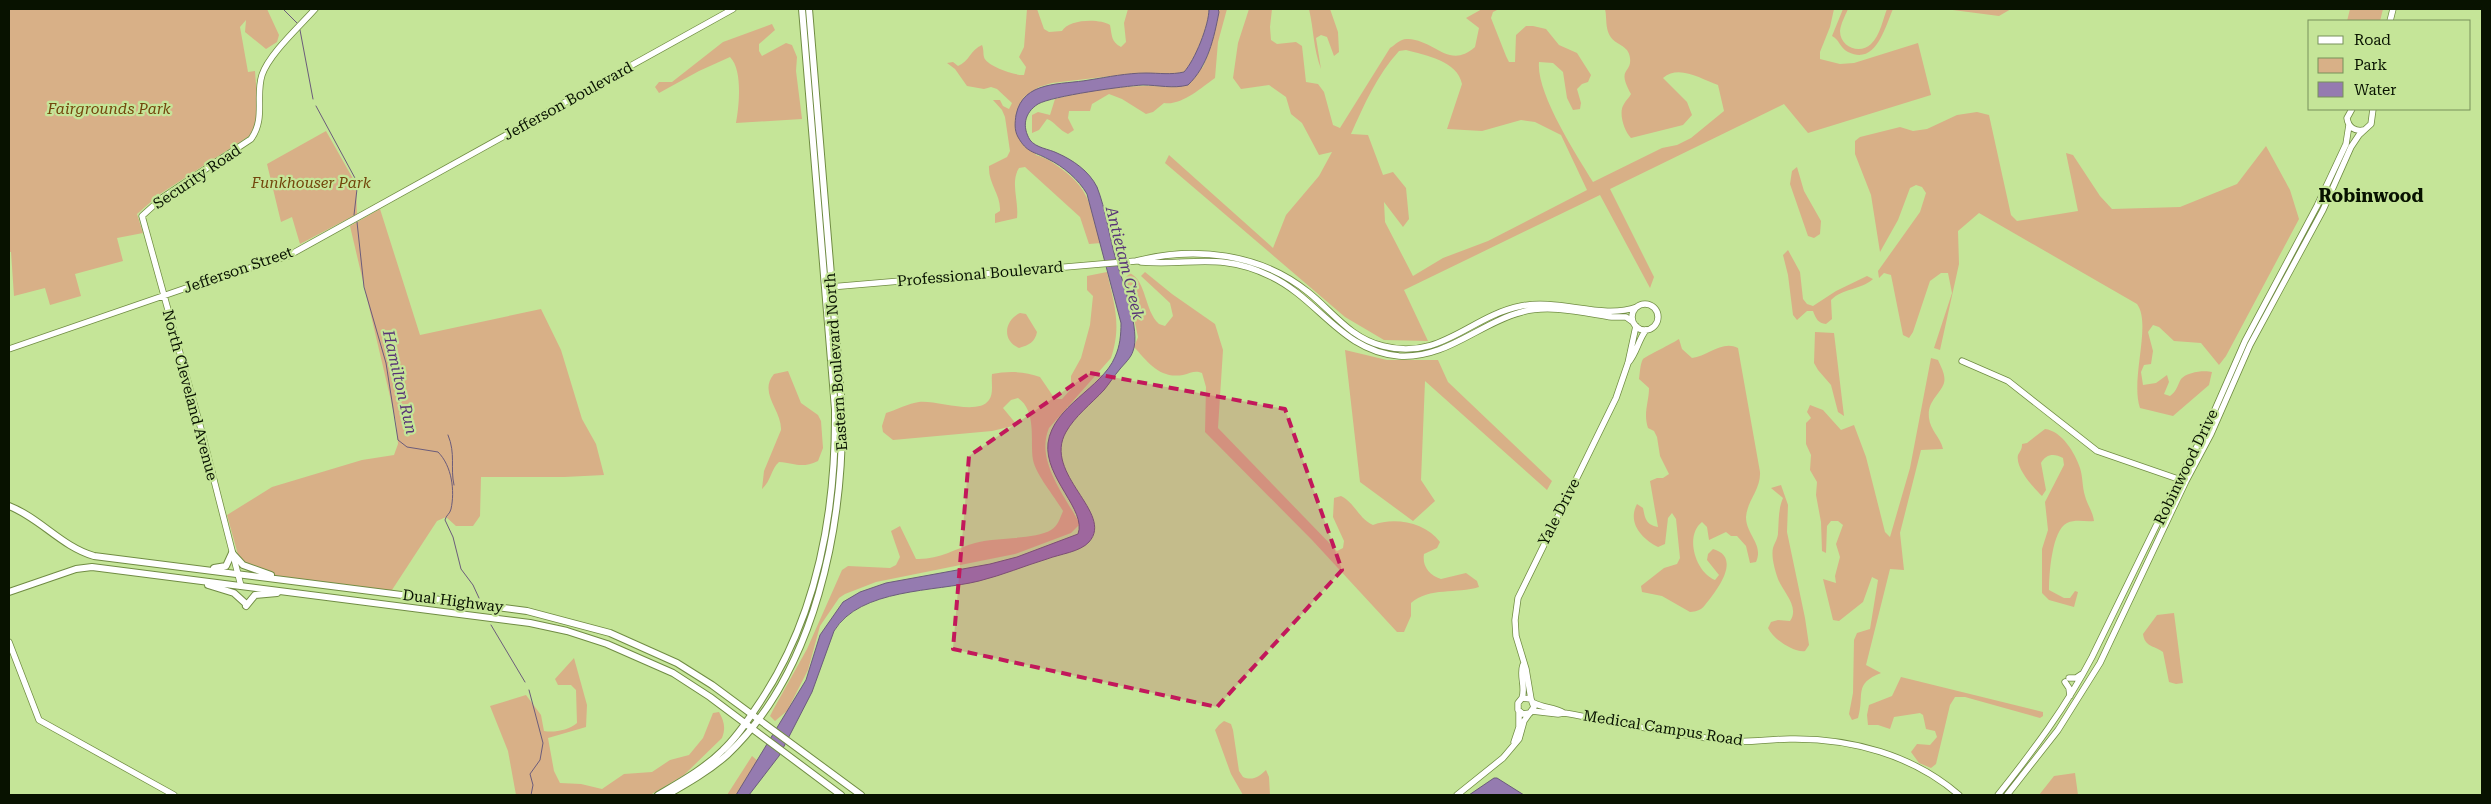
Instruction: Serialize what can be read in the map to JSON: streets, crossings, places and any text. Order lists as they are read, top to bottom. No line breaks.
{"streets":{"main road":["Eastern Boulevard North","Dual Highway"],"street":["Jefferson Boulevard","Security Road","Jefferson Street","Professional Boulevard","North Cleveland Avenue","Robinwood Drive","Yale Drive","Medical Campus Road"]},"crossings":[["Jefferson Boulevard","Jefferson Street"],["Security Road","North Cleveland Avenue"],["Jefferson Street","North Cleveland Avenue"],["Professional Boulevard","Eastern Boulevard North"],["Professional Boulevard","Yale Drive"],["Eastern Boulevard North","Dual Highway"],["North Cleveland Avenue","Dual Highway"],["Yale Drive","Medical Campus Road"]],"districts":["Robinwood"],"water":["Antietam Creek","Hamilton Run"],"parks":["Fairgrounds Park","Funkhouser Park"],"legend":["Road","Park","Water"]}
